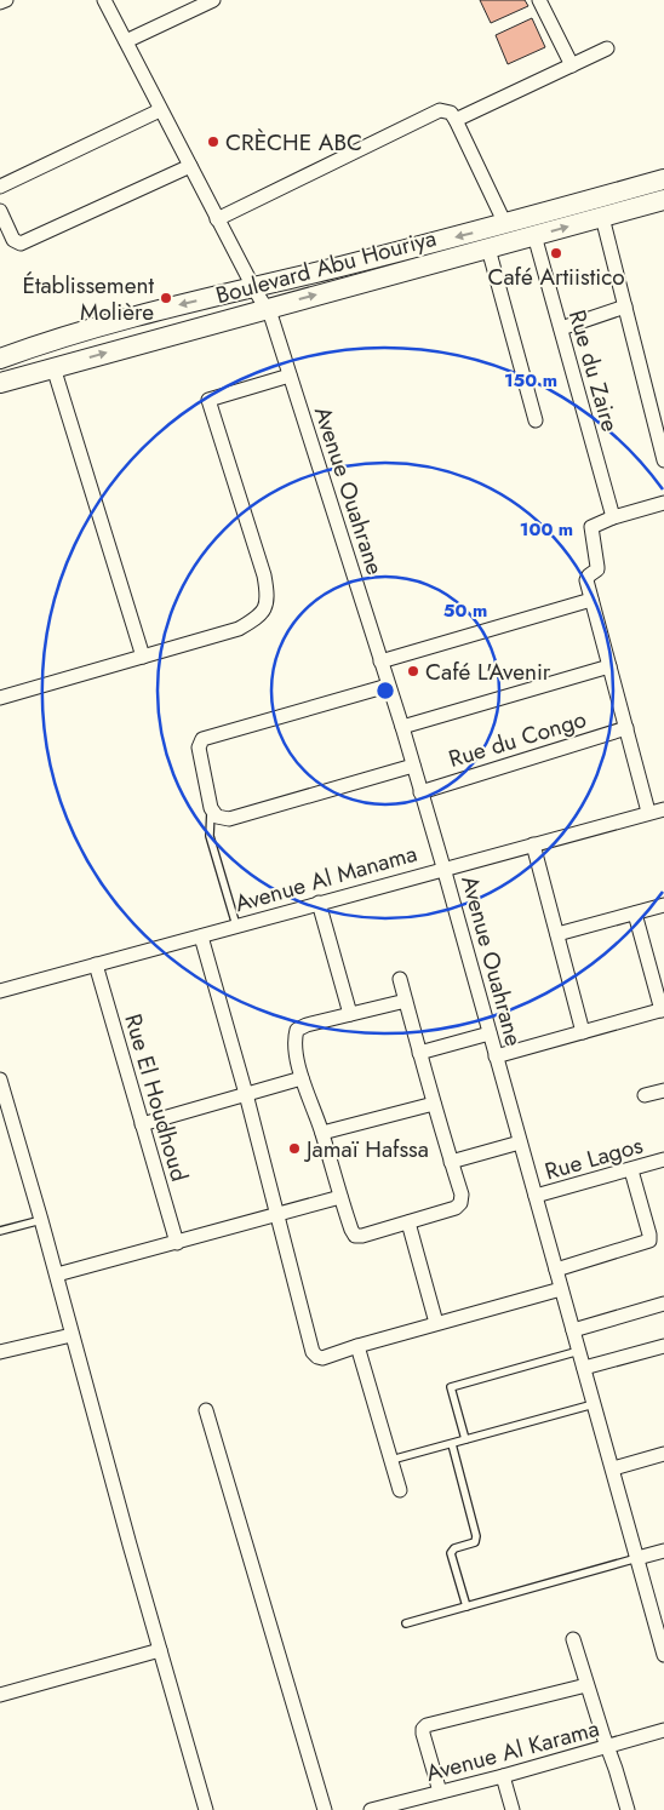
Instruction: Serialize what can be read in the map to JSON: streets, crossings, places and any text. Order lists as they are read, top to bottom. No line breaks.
{"streets":{"main road":["Boulevard Abu Houriya"],"street":["Rue du Zaire","Avenue Ouahrane","Rue du Congo","Avenue Al Manama","Rue El Houdhoud","Rue Lagos","Avenue Al Karama"]},"crossings":[["Boulevard Abu Houriya","Rue du Zaire"],["Boulevard Abu Houriya","Avenue Ouahrane"],["Avenue Ouahrane","Rue du Congo"],["Avenue Ouahrane","Avenue Al Manama"],["Avenue Ouahrane","Rue Lagos"],["Avenue Al Manama","Rue El Houdhoud"]],"places":["CRÈCHE ABC","Café Artiistico","Établissement Molière","Café L'Avenir","Jamaï Hafssa"],"rings":["150 m","100 m","50 m"]}
